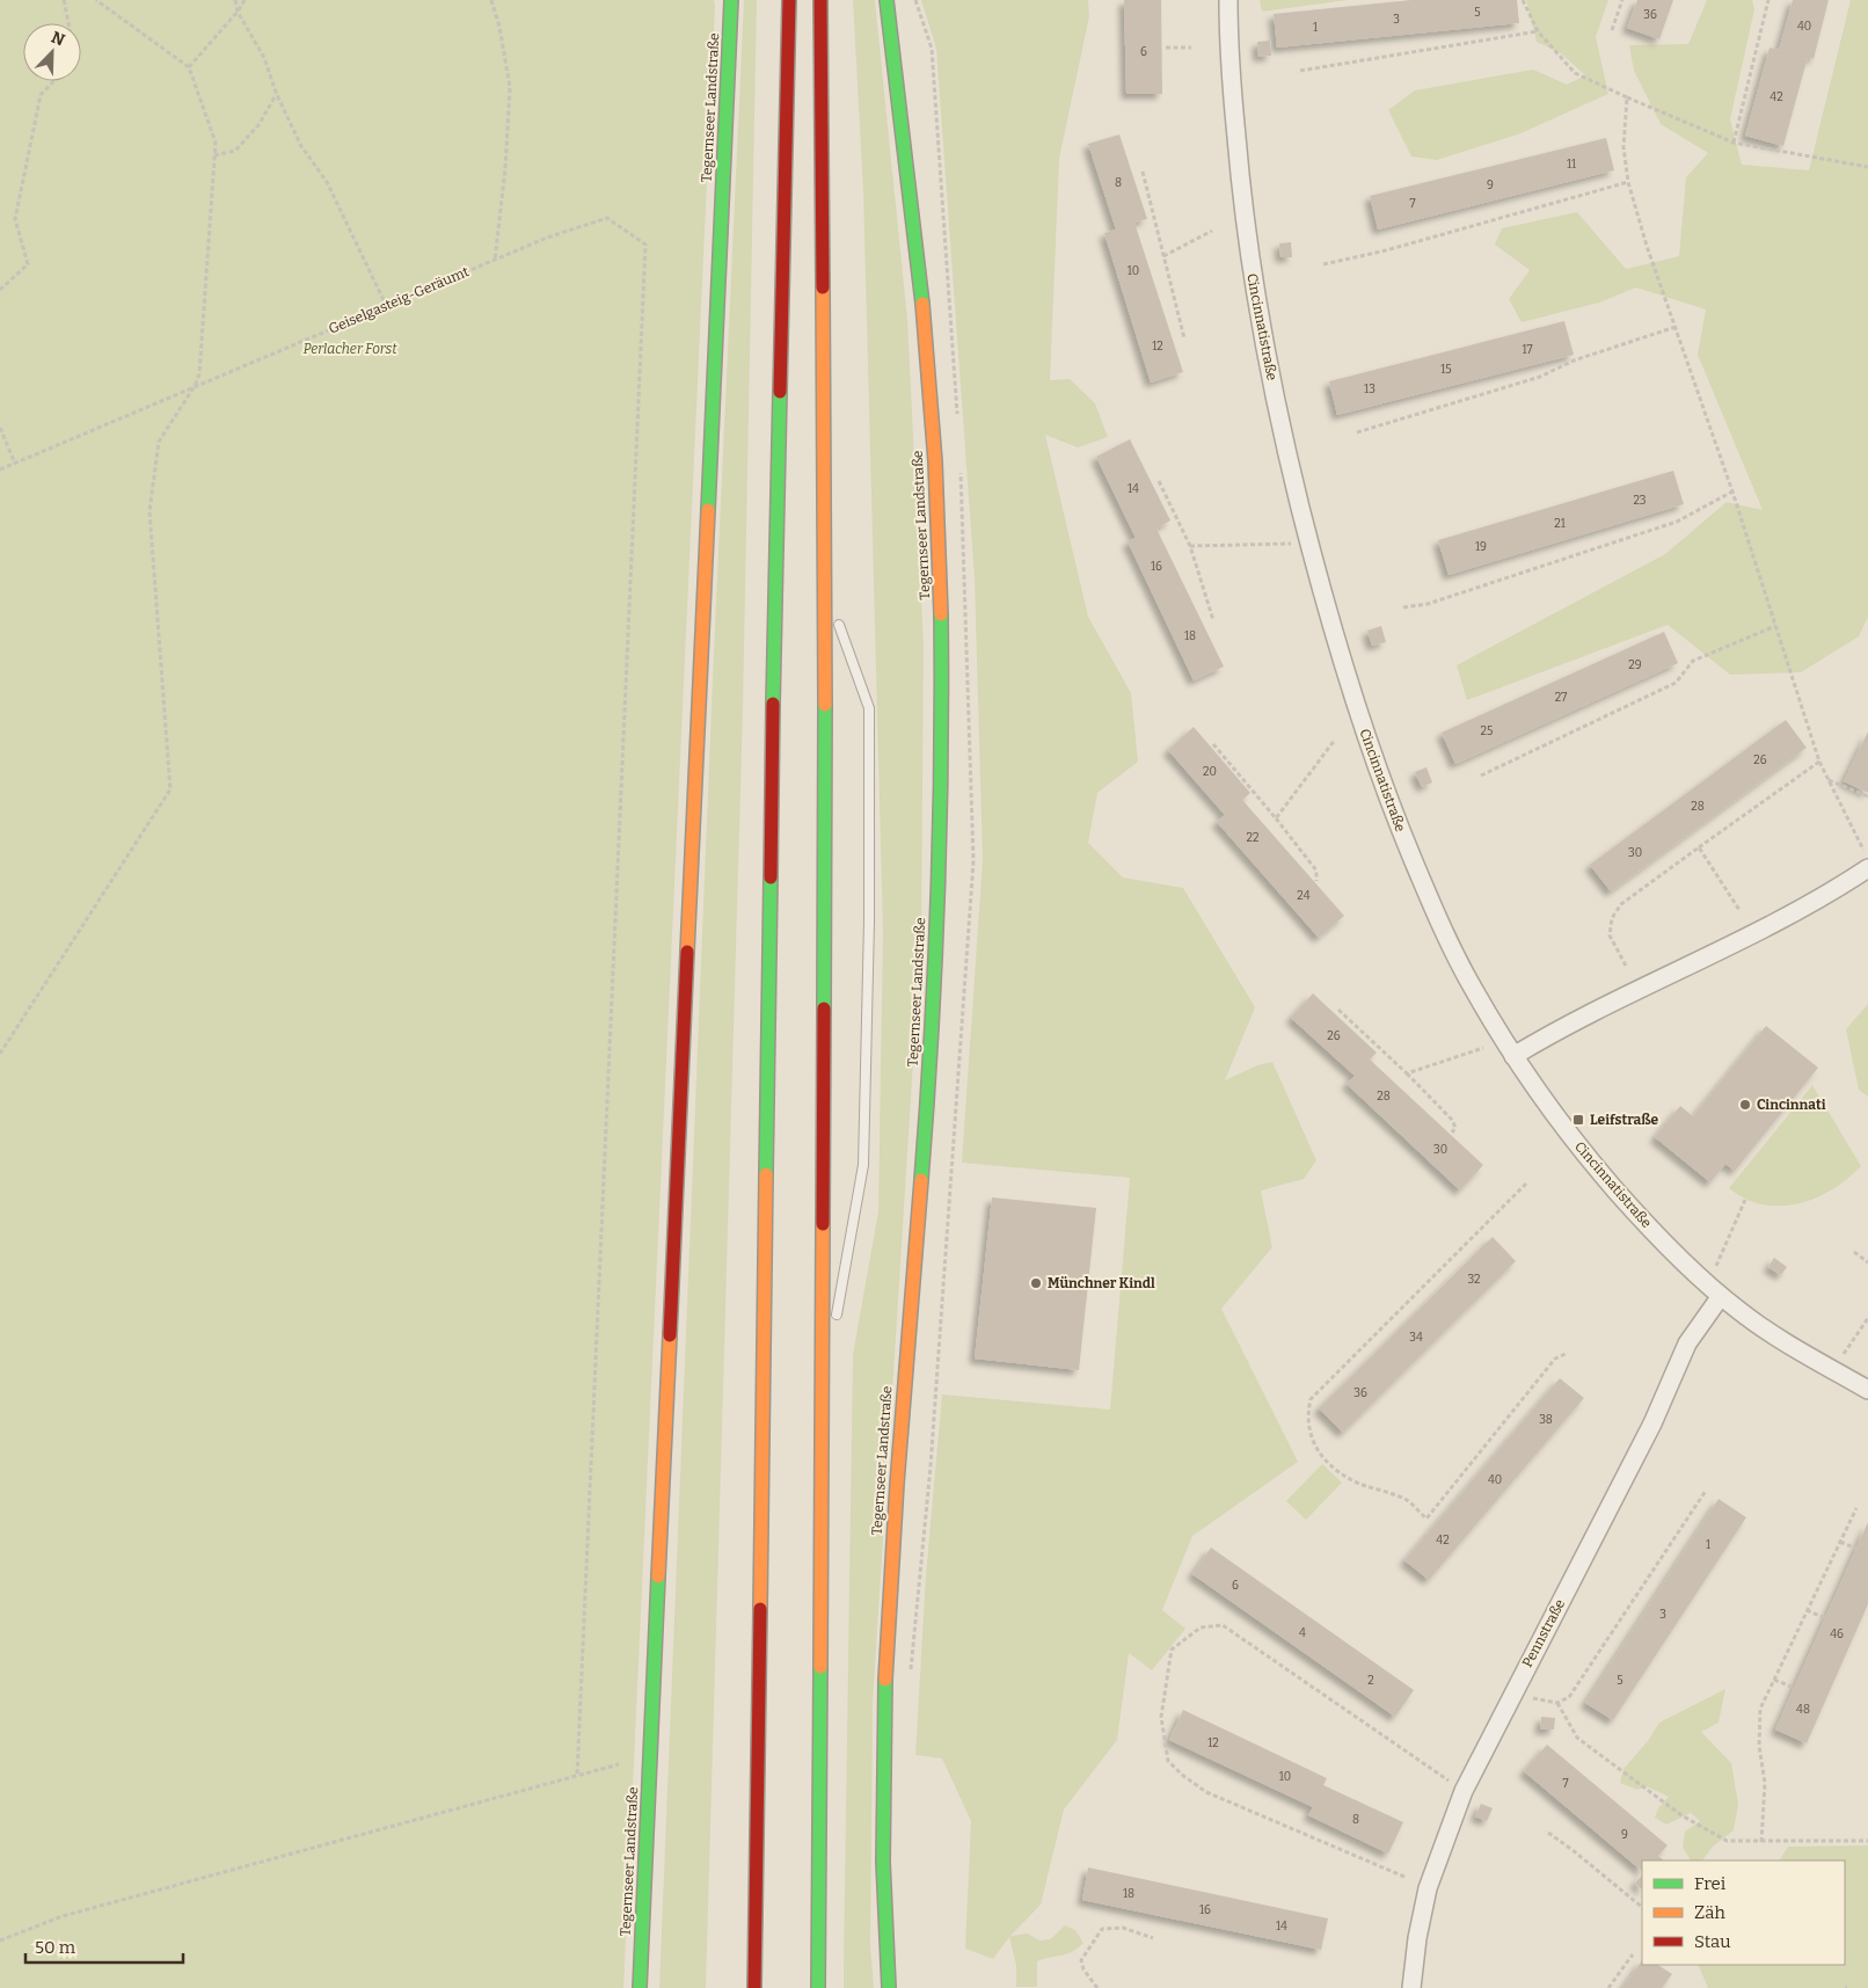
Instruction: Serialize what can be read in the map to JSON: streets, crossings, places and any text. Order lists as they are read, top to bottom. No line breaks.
{"streets":{"main road":["Tegernseer Landstraße"],"street":["Cincinnatistraße","Pennstraße"],"path":["Geiselgasteig-Geräumt"]},"crossings":[["Cincinnatistraße","Pennstraße"]],"parks":["Perlacher Forst"],"places":{"other":["Cincinnati","Münchner Kindl"],"transit":["Leifstraße"]},"house_numbers":["5","36","3","40","1","6","42","11","8","9","7","10","12","17","15","13","14","23","21","19","16","18","29","27","25","26","20","28","22","30","24","26","28","30","32","34","36","38","40","42","1","6","3","4","46","2","5","48","12","10","7","8","9","18","16","14"],"legend":["Frei","Zäh","Stau"],"scale_bar":"50 m","north":"top right"}
